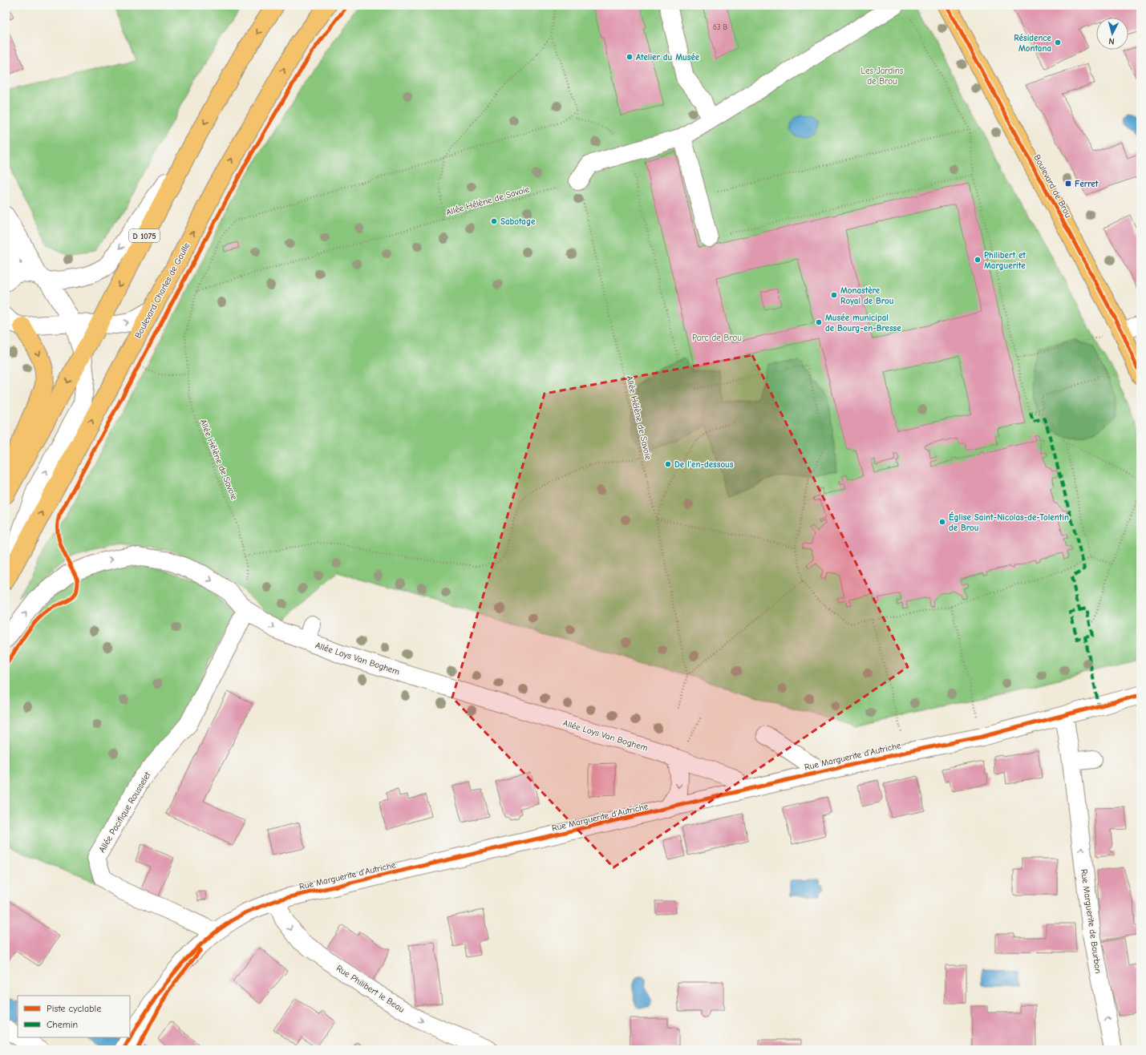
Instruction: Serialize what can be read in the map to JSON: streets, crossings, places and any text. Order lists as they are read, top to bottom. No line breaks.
{"streets":{"main road":["Boulevard de Brou","D 1075","Boulevard Charles de Gaulle"],"street":["Allée Loys Van Boghem","Rue Marguerite d'Autriche","Allée Pacifique Rousselet","Rue Marguerite de Bourbon","Rue Philibert le Beau"],"path":["Allée Hélène de Savoie"]},"crossings":[["Allée Hélène de Savoie","Allée Loys Van Boghem"],["Allée Hélène de Savoie","Allée Pacifique Rousselet"],["Allée Loys Van Boghem","Rue Marguerite d'Autriche"],["Allée Loys Van Boghem","Allée Pacifique Rousselet"],["Rue Marguerite d'Autriche","Allée Pacifique Rousselet"],["Rue Marguerite d'Autriche","Rue Marguerite de Bourbon"],["Rue Marguerite d'Autriche","Rue Philibert le Beau"]],"one_way":["Allée Loys Van Boghem","Rue Marguerite de Bourbon","Rue Philibert le Beau"],"parks":["Les Jardins de Brou","Parc de Brou"],"places":{"other":["Résidence Montana","Atelier du Musée","Sabotage","Philibert et Marguerite","Monastère Royal de Brou","Musée municipal de Bourg-en-Bresse","De l'en-dessous","Église Saint-Nicolas-de-Tolentin de Brou"],"transit":["Ferret"]},"house_numbers":["63 B"],"legend":["Piste cyclable","Chemin"],"north":"bottom"}
